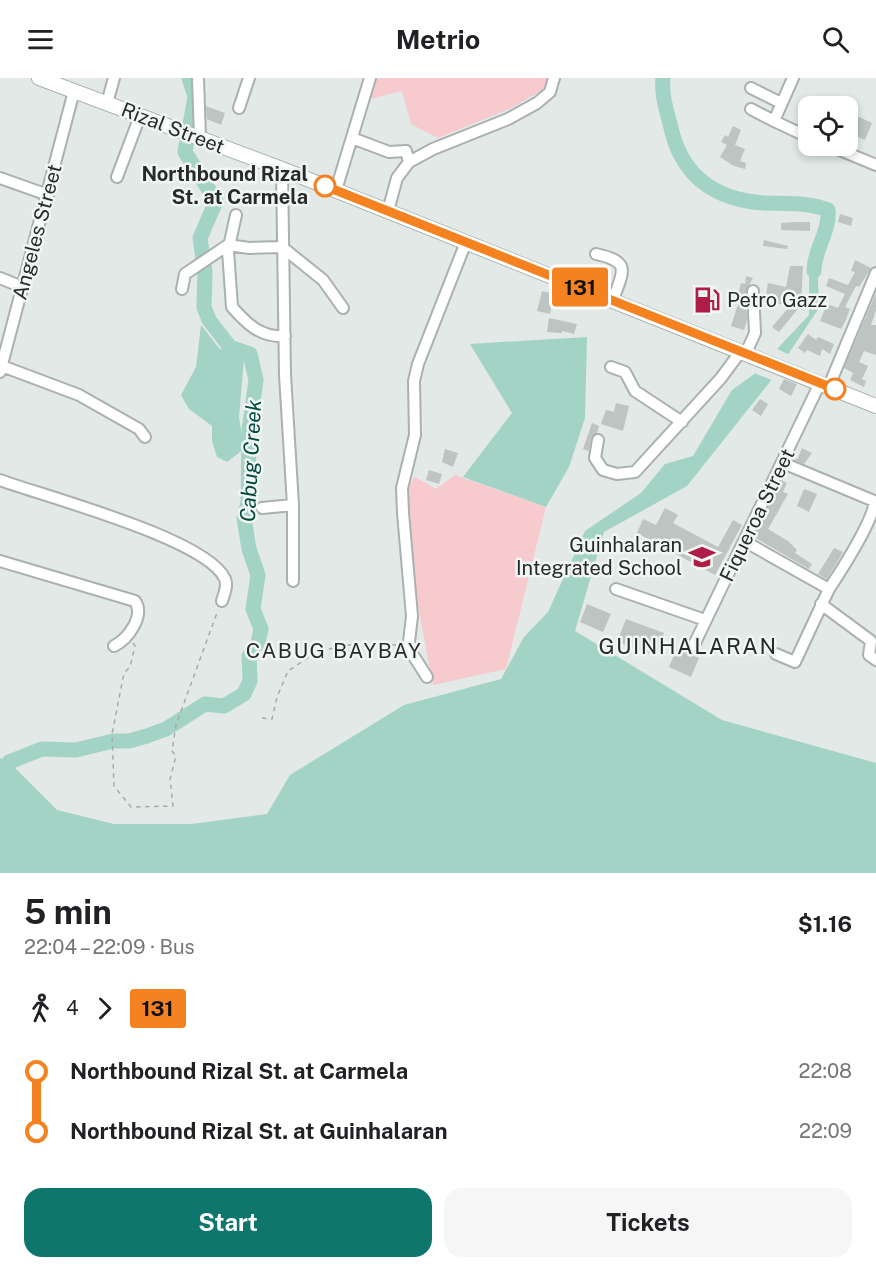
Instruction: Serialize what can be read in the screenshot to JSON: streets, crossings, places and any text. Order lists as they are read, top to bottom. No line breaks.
{"streets":{"main road":["Rizal Street"],"street":["Angeles Street","Fiqueroa Street"]},"crossings":[["Rizal Street","Angeles Street"],["Rizal Street","Fiqueroa Street"]],"districts":["GUINHALARAN","CABUG BAYBAY"],"water":["Cabug Creek"],"places":{"other":["Northbound Rizal St. at Carmela"],"fuel station":["Petro Gazz"],"school or university":["Guinhalaran Integrated School"]},"lines":["bus line 131"],"page":{"header":"Metrio","on_map":"131","heading":["5 min","22:04 – 22:09 · Bus","$1.16"],"legs":["4","131"],"list":[{"name":"Northbound Rizal St. at Carmela","value":"22:08"},{"name":"Northbound Rizal St. at Guinhalaran","value":"22:09"}],"buttons":["Start","Tickets"]}}
